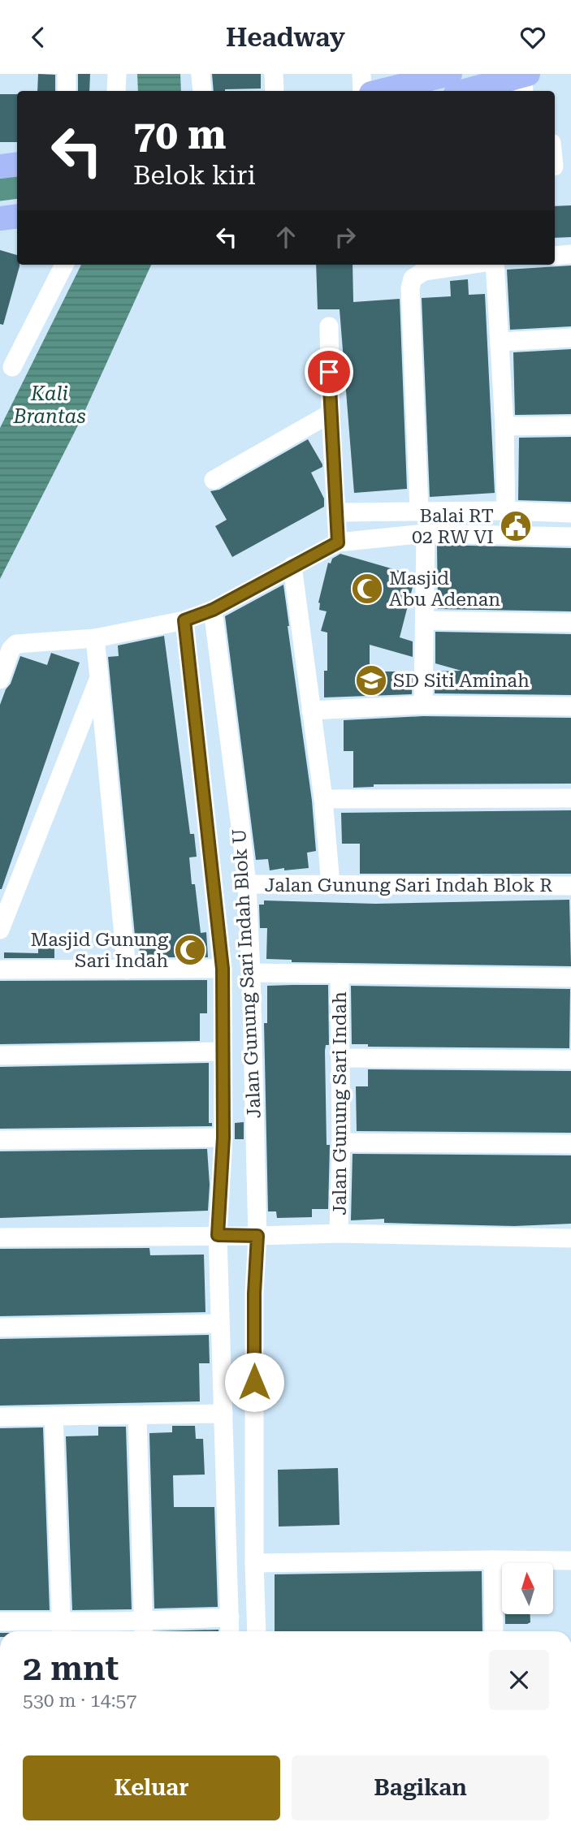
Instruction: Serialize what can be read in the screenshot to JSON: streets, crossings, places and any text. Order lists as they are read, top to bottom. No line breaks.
{"streets":{"street":["Jalan Gunung Sari Indah Blok R","Jalan Gunung Sari Indah Blok U","Jalan Gunung Sari Indah"]},"crossings":[["Jalan Gunung Sari Indah Blok R","Jalan Gunung Sari Indah Blok U"]],"water":["Kali Brantas"],"places":{"public building":["Balai RT 02 RW VI"],"mosque":["Masjid Abu Adenan","Masjid Gunung Sari Indah"],"school or university":["SD Siti Aminah"]},"north":"top","page":{"header":"Headway","turn":["70 m","Belok kiri"],"heading":["2 mnt","530 m · 14:57"],"buttons":["Keluar","Bagikan"]}}
